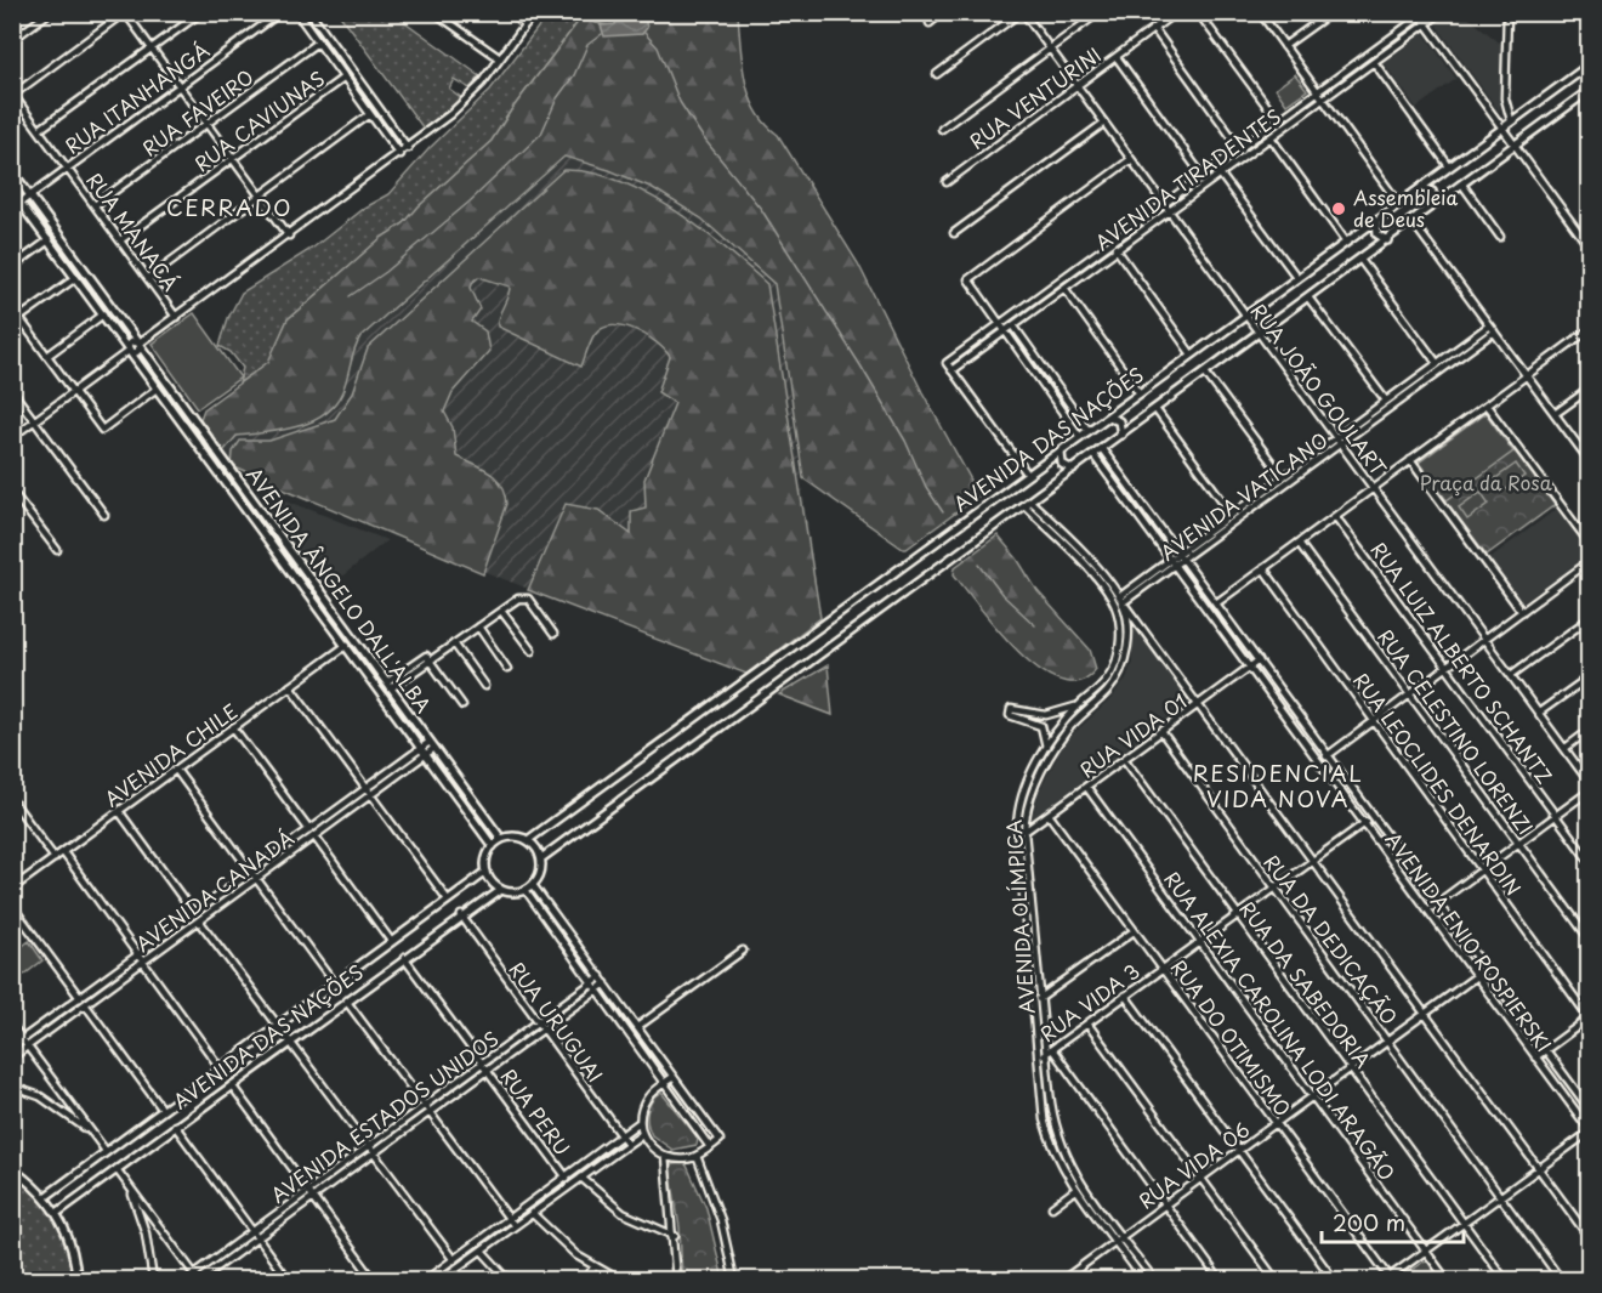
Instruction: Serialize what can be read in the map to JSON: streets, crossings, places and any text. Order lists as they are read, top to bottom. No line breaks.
{"streets":{"main road":["AVENIDA DAS NAÇÕES","AVENIDA ÂNGELO DALL'ALBA"],"street":["RUA ITANHANGÁ","RUA VENTURINI","RUA FAVEIRO","RUA CAVIUNAS","AVENIDA TIRADENTES","RUA MANACÁ","RUA JOÃO GOULART","AVENIDA VATICANO","RUA LUIZ ALBERTO SCHANTZ","RUA CELESTINO LORENZI","RUA VIDA 01","AVENIDA CHILE","RUA LEOCLIDES DENARDIN","AVENIDA CANADÁ","AVENIDA OLÍMPICA","RUA DA DEDICAÇÃO","AVENIDA ENIO ROSPIERSKI","RUA DA SABEDORIA","RUA VIDA 3","RUA URUGUAI","RUA ALEXIA CAROLINA LODI ARAGÃO","RUA DO OTIMISMO","RUA PERU","AVENIDA ESTADOS UNIDOS","RUA VIDA 06"]},"crossings":[["RUA ITANHANGÁ","RUA MANACÁ"],["RUA ITANHANGÁ","AVENIDA ÂNGELO DALL'ALBA"],["RUA VENTURINI","RUA JOÃO GOULART"],["RUA FAVEIRO","RUA MANACÁ"],["RUA CAVIUNAS","RUA MANACÁ"],["AVENIDA TIRADENTES","RUA JOÃO GOULART"],["RUA JOÃO GOULART","AVENIDA DAS NAÇÕES"],["RUA JOÃO GOULART","AVENIDA VATICANO"],["AVENIDA DAS NAÇÕES","AVENIDA ÂNGELO DALL'ALBA"],["AVENIDA DAS NAÇÕES","AVENIDA ENIO ROSPIERSKI"],["AVENIDA DAS NAÇÕES","RUA URUGUAI"],["AVENIDA DAS NAÇÕES","RUA PERU"],["AVENIDA VATICANO","AVENIDA OLÍMPICA"],["AVENIDA VATICANO","AVENIDA ENIO ROSPIERSKI"],["AVENIDA ÂNGELO DALL'ALBA","AVENIDA CHILE"],["AVENIDA ÂNGELO DALL'ALBA","AVENIDA CANADÁ"],["RUA VIDA 01","AVENIDA OLÍMPICA"],["RUA VIDA 01","RUA DA DEDICAÇÃO"],["RUA VIDA 01","AVENIDA ENIO ROSPIERSKI"],["RUA VIDA 01","RUA DA SABEDORIA"],["RUA VIDA 01","RUA ALEXIA CAROLINA LODI ARAGÃO"],["RUA VIDA 01","RUA DO OTIMISMO"],["AVENIDA OLÍMPICA","RUA VIDA 3"],["AVENIDA OLÍMPICA","RUA VIDA 06"],["RUA DA DEDICAÇÃO","RUA VIDA 3"],["RUA DA DEDICAÇÃO","RUA VIDA 06"],["AVENIDA ENIO ROSPIERSKI","RUA VIDA 3"],["AVENIDA ENIO ROSPIERSKI","RUA VIDA 06"],["RUA DA SABEDORIA","RUA VIDA 3"],["RUA DA SABEDORIA","RUA VIDA 06"],["RUA VIDA 3","RUA ALEXIA CAROLINA LODI ARAGÃO"],["RUA VIDA 3","RUA DO OTIMISMO"],["RUA URUGUAI","AVENIDA ESTADOS UNIDOS"],["RUA ALEXIA CAROLINA LODI ARAGÃO","RUA VIDA 06"],["RUA DO OTIMISMO","RUA VIDA 06"],["RUA PERU","AVENIDA ESTADOS UNIDOS"]],"districts":["CERRADO","RESIDENCIAL VIDA NOVA"],"parks":["Praça da Rosa"],"places":["Assembleia de Deus"],"scale_bar":"200 m"}
